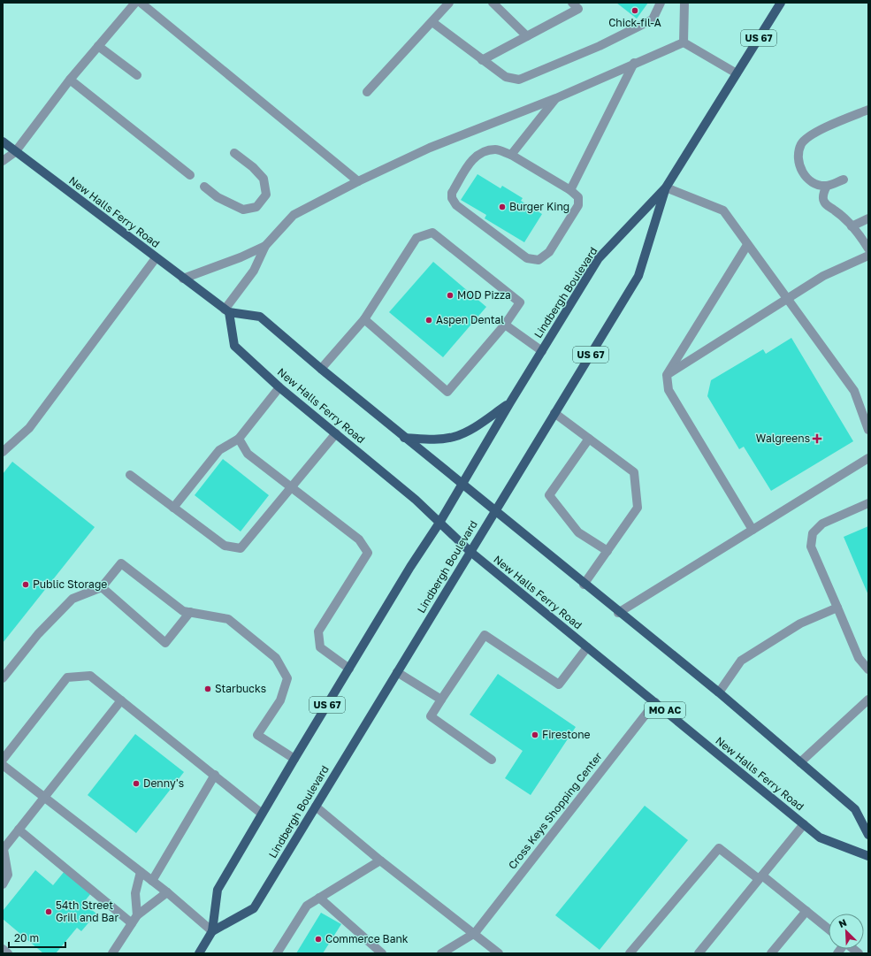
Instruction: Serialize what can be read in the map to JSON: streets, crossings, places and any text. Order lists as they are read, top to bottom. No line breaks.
{"streets":{"main road":["US 67","New Halls Ferry Road","Lindbergh Boulevard","MO AC"],"street":["Cross Keys Shopping Center"]},"crossings":[["US 67","New Halls Ferry Road"],["US 67","Lindbergh Boulevard"],["New Halls Ferry Road","Lindbergh Boulevard"],["New Halls Ferry Road","Cross Keys Shopping Center"]],"places":{"other":["Chick-fil-A","Burger King","MOD Pizza","Aspen Dental","Public Storage","Starbucks","Firestone","Denny's","54th Street Grill and Bar","Commerce Bank"],"health":["Walgreens"]},"scale_bar":"20 m","north":"top left"}
